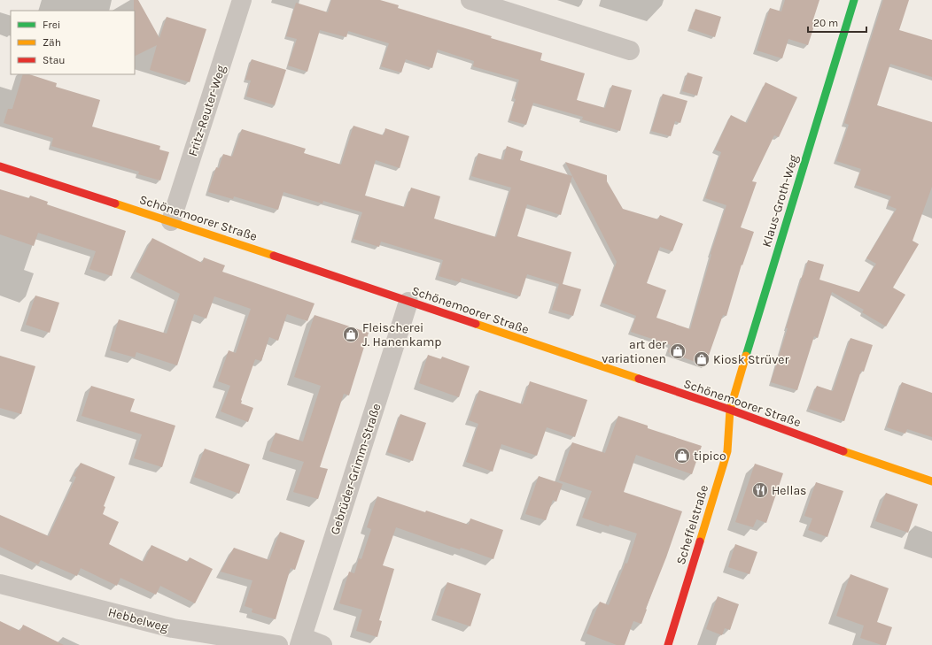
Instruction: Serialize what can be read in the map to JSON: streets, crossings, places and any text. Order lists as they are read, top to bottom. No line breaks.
{"streets":{"street":["Fritz-Reuter-Weg","Klaus-Groth-Weg","Schönemoorer Straße","Gebrüder-Grimm-Straße","Scheffelstraße","Hebbelweg"]},"crossings":[["Fritz-Reuter-Weg","Schönemoorer Straße"],["Klaus-Groth-Weg","Schönemoorer Straße"],["Klaus-Groth-Weg","Scheffelstraße"],["Schönemoorer Straße","Gebrüder-Grimm-Straße"],["Schönemoorer Straße","Scheffelstraße"]],"places":{"shop":["Fleischerei J. Hanenkamp","art der variationen","Kiosk Strüver","tipico"],"restaurant":["Hellas"]},"legend":["Frei","Zäh","Stau"],"scale_bar":"20 m"}
